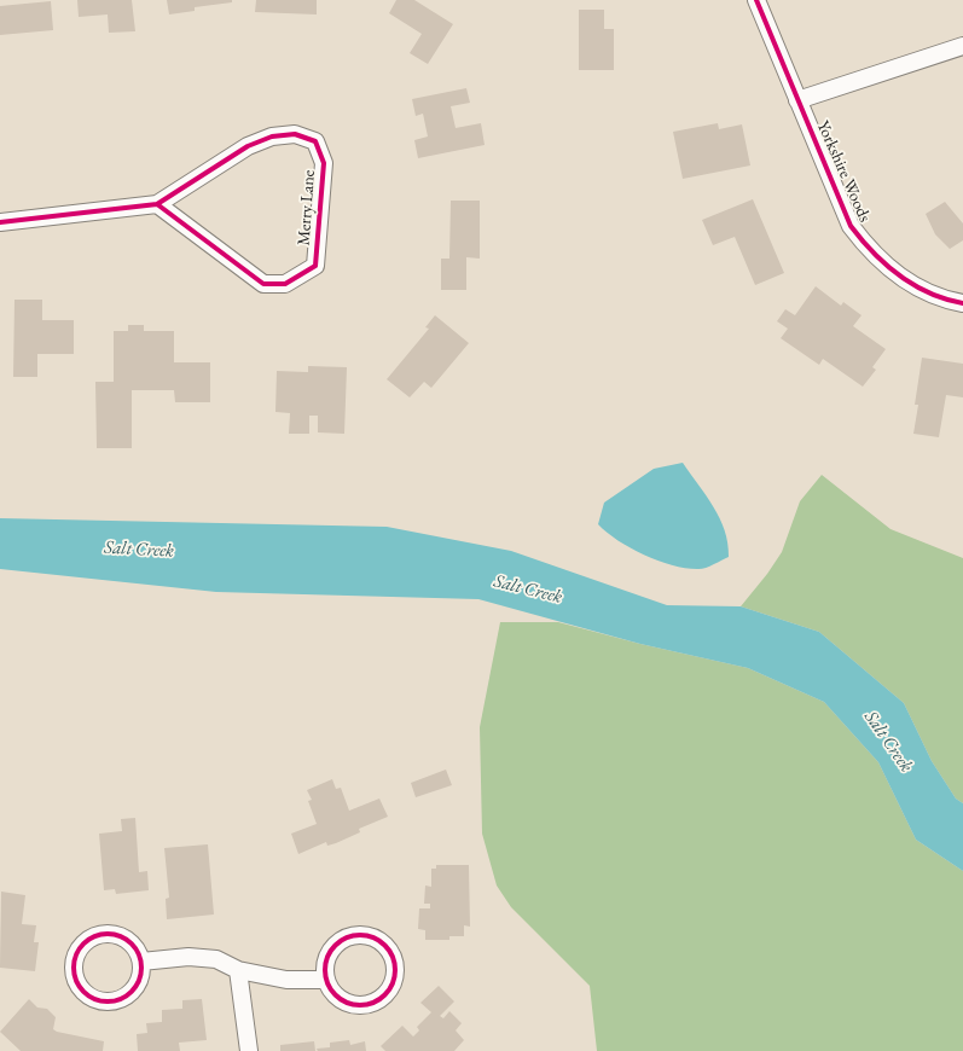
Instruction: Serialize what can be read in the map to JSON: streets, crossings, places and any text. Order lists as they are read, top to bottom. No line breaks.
{"streets":{"street":["Yorkshire Woods","Merry Lane"]},"water":["Salt Creek"]}
